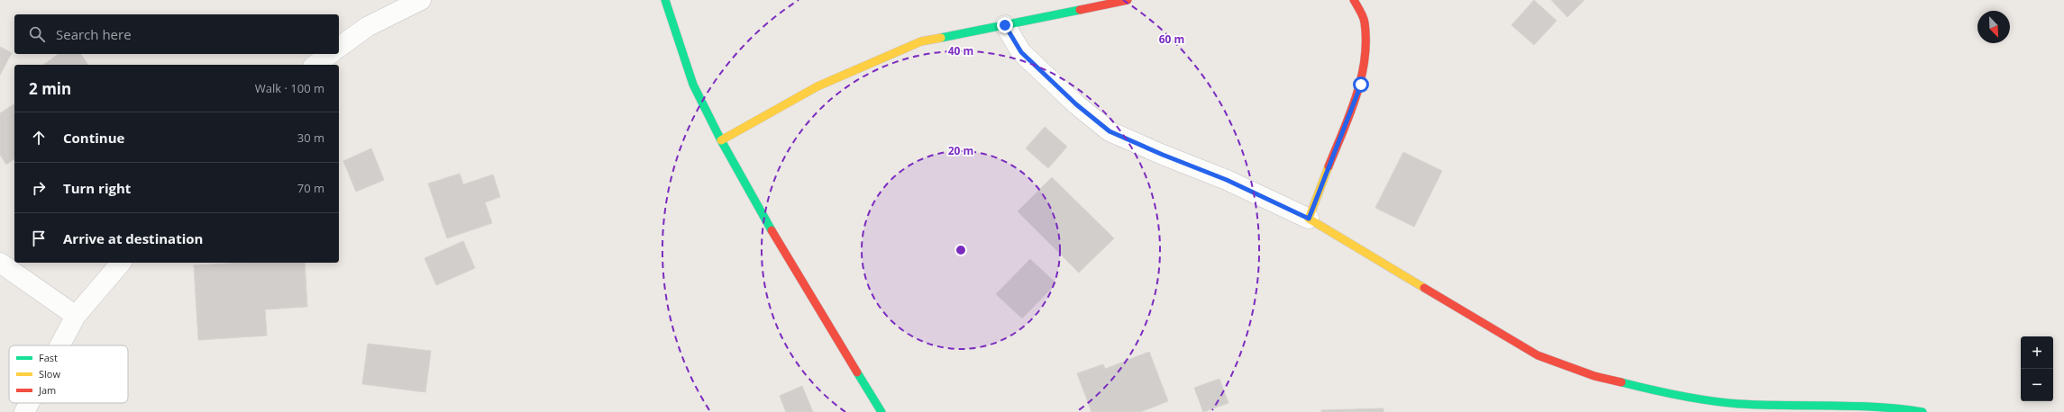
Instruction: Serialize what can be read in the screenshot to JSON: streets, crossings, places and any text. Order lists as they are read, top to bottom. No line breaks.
{"legend":["Fast","Slow","Jam"],"north":"bottom right","page":{"search":"Search here","heading":["2 min","Walk · 100 m"],"list":[["Continue","30 m"],["Turn right","70 m"],"Arrive at destination"],"map_buttons":["+","−"]},"rings":["60 m","40 m","20 m"]}
